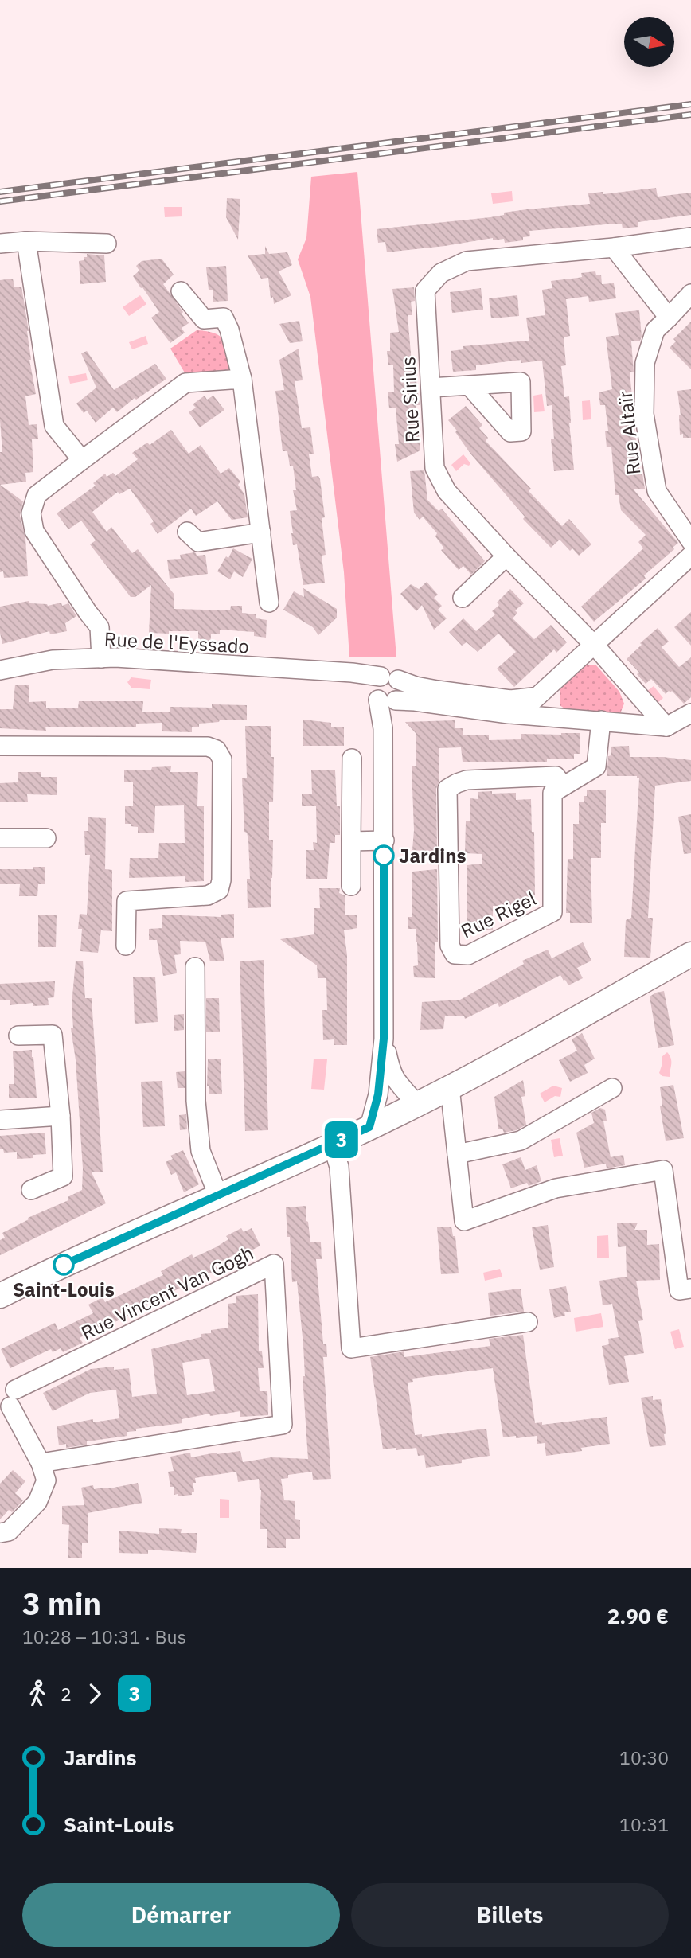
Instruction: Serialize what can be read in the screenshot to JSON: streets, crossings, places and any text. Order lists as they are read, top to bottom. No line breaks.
{"streets":{"street":["Rue Sirius","Rue Altaïr","Rue de l'Eyssado","Rue Rigel","Rue Vincent Van Gogh"]},"places":["Jardins","Saint-Louis"],"lines":["bus line 3"],"north":"right","page":{"on_map":"3","heading":["3 min","10:28 – 10:31 · Bus","2.90 €"],"legs":["2","3"],"list":[{"name":"Jardins","value":"10:30"},{"name":"Saint-Louis","value":"10:31"}],"buttons":["Démarrer","Billets"]}}
